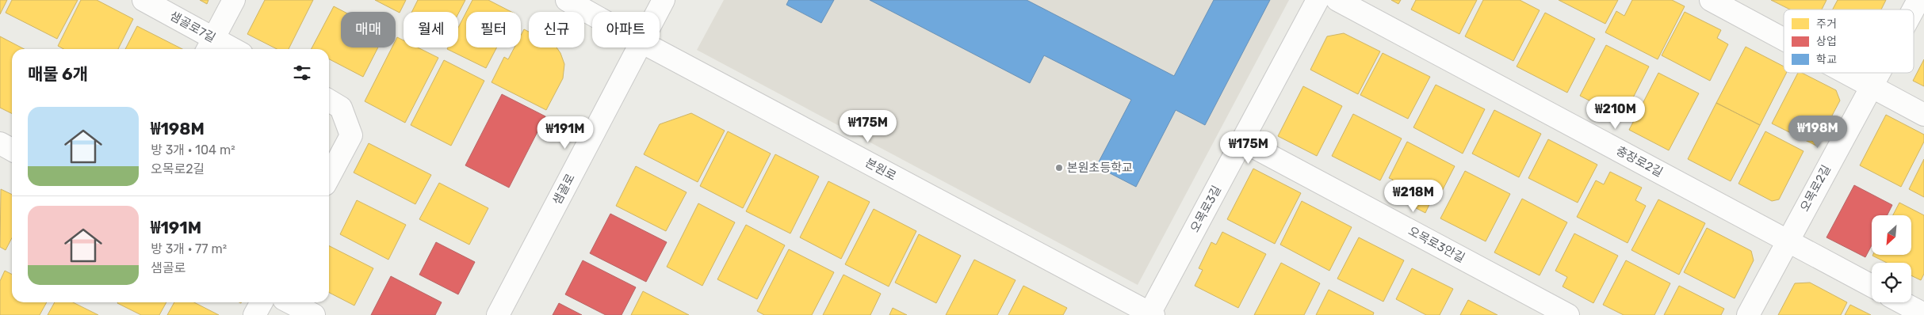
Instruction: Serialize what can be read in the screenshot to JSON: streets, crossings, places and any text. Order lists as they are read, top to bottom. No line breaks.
{"streets":{"street":["샘골로7길","충장로2길","본원로","오목로2길","샘골로","오목로3길","오목로3안길"]},"crossings":[["충장로2길","오목로2길"],["본원로","오목로3길"],["오목로3길","오목로3안길"]],"places":["본원초등학교"],"legend":["주거","상업","학교"],"north":"bottom left","page":{"chip":["매매","월세","필터","신규","아파트"],"heading":"매물 6개","price":["₩210M","₩175M","₩198M","₩191M","₩175M","₩218M"],"list":[{"name":"₩198M","note":"방 3개 · 104 m² · 오목로2길"},{"name":"₩191M","note":"방 3개 · 77 m² · 샘골로"}]}}
